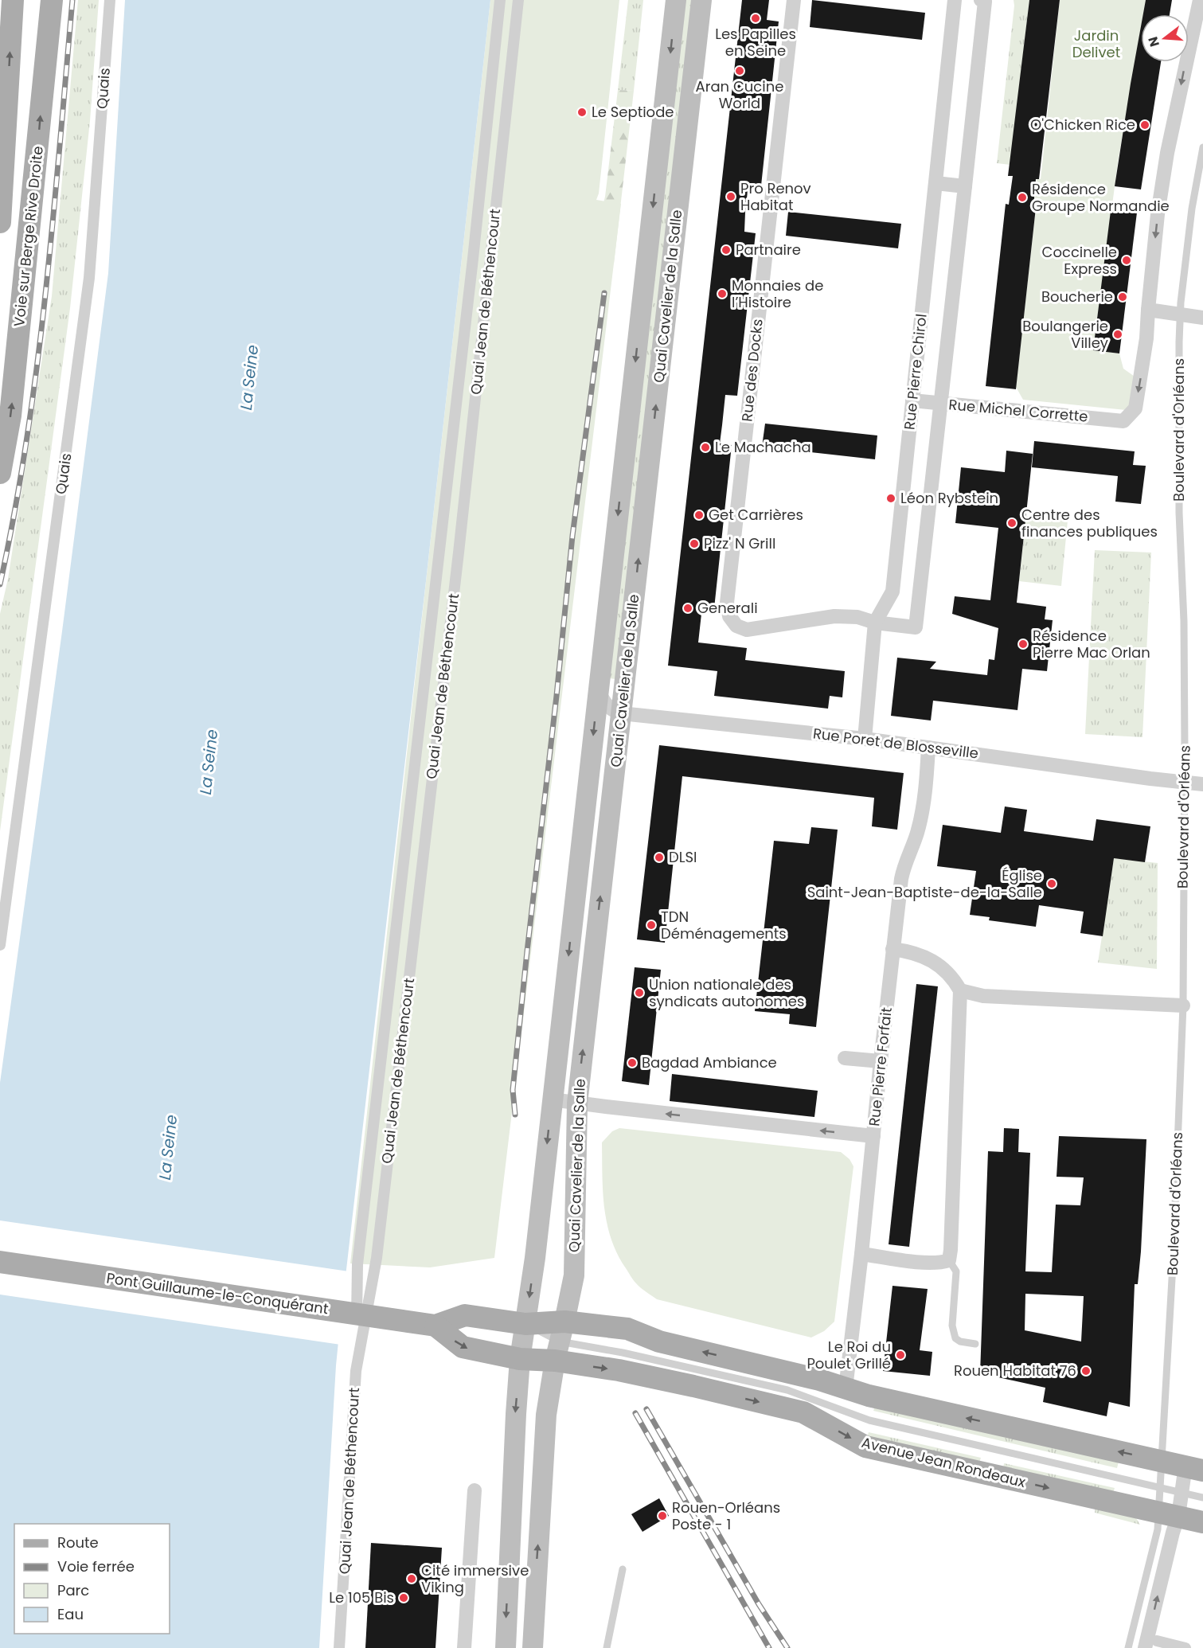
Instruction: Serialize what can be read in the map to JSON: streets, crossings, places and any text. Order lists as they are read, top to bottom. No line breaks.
{"streets":{"main road":["Voie sur Berge Rive Droite","Quai Cavelier de la Salle","Pont Guillaume-le-Conquérant","Avenue Jean Rondeaux"],"street":["Quais","Quai Jean de Béthencourt","Rue des Docks","Rue Pierre Chirol","Rue Michel Corrette","Rue Poret de Blosseville","Rue Pierre Forfait"],"lane":["Boulevard d'Orléans"]},"crossings":[["Quai Cavelier de la Salle","Rue Poret de Blosseville"],["Quai Cavelier de la Salle","Pont Guillaume-le-Conquérant"],["Quai Cavelier de la Salle","Avenue Jean Rondeaux"],["Rue des Docks","Rue Pierre Chirol"],["Rue des Docks","Rue Michel Corrette"],["Rue Pierre Chirol","Rue Michel Corrette"],["Rue Pierre Chirol","Rue Poret de Blosseville"],["Boulevard d'Orléans","Rue Poret de Blosseville"],["Boulevard d'Orléans","Avenue Jean Rondeaux"],["Rue Poret de Blosseville","Rue Pierre Forfait"],["Rue Pierre Forfait","Avenue Jean Rondeaux"],["Pont Guillaume-le-Conquérant","Avenue Jean Rondeaux"]],"water":["La Seine"],"parks":["Jardin Delivet"],"places":["Les Papilles en Seine","Aran Cucine World","Le Septiode","O'Chicken Rice","Pro Renov Habitat","Résidence Groupe Normandie","Partnaire","Coccinelle Express","Monnaies de l’Histoire","Boucherie","Boulangerie Villey","Le Machacha","Léon Rybstein","Get Carrières","Centre des finances publiques","Pizz' N Grill","Generali","Résidence Pierre Mac Orlan","DLSI","Église Saint-Jean-Baptiste-de-la-Salle","TDN Déménagements","Union nationale des syndicats autonomes","Bagdad Ambiance","Le Roi du Poulet Grillé","Rouen Habitat 76","Rouen-Orléans Poste - 1","Cité immersive Viking","Le 105 Bis"],"legend":["Route","Voie ferrée","Parc","Eau"],"north":"left"}
